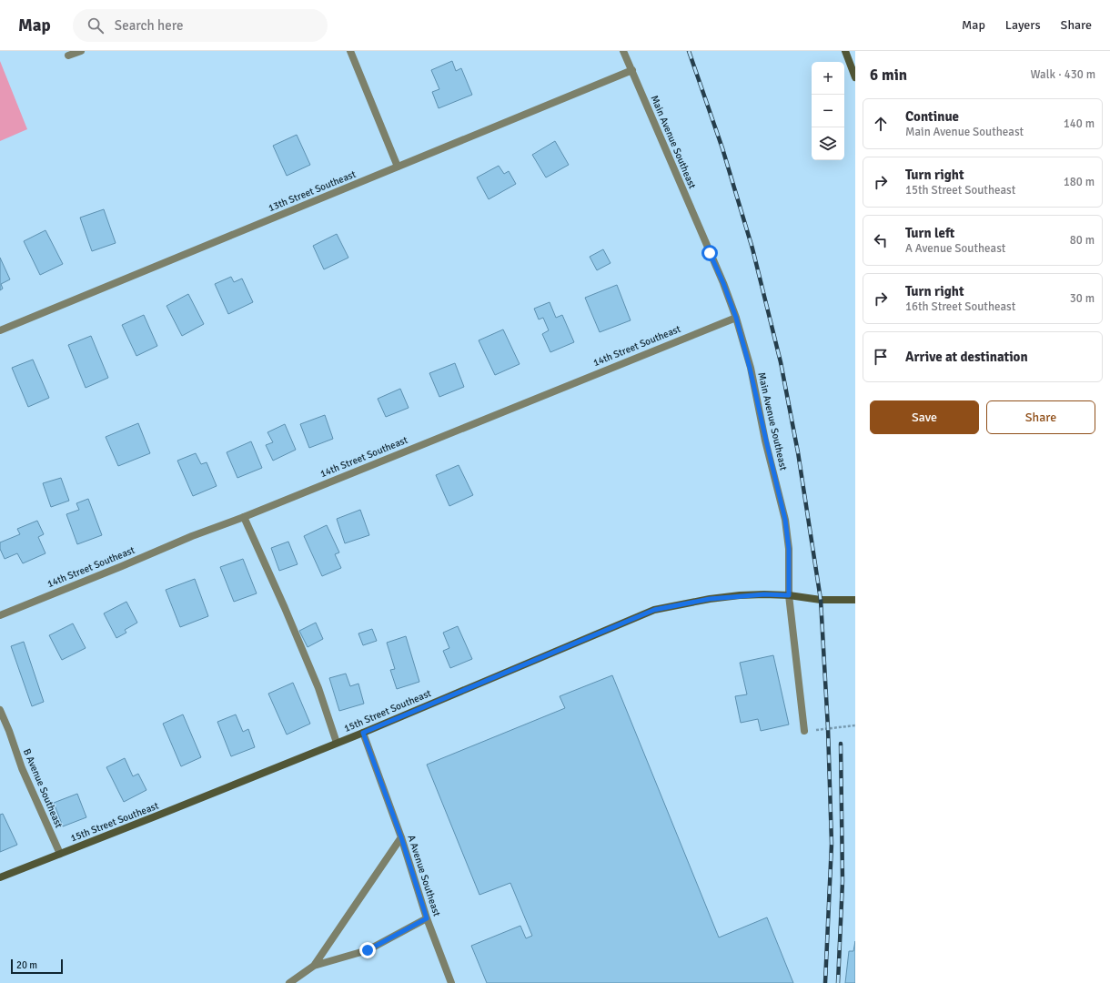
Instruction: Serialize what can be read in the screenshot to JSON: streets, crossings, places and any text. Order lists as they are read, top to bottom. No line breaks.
{"streets":{"street":["Main Avenue Southeast","13th Street Southeast","14th Street Southeast","15th Street Southeast","B Avenue Southeast","A Avenue Southeast"]},"crossings":[["Main Avenue Southeast","13th Street Southeast"],["Main Avenue Southeast","14th Street Southeast"],["Main Avenue Southeast","15th Street Southeast"],["15th Street Southeast","B Avenue Southeast"],["15th Street Southeast","A Avenue Southeast"]],"scale_bar":"20 m","page":{"header":"Map","search":"Search here","nav":["Map","Layers","Share"],"heading":["6 min","Walk · 430 m"],"map_buttons":["+","−"],"list":[["Continue","Main Avenue Southeast","140 m"],["Turn right","15th Street Southeast","180 m"],["Turn left","A Avenue Southeast","80 m"],["Turn right","16th Street Southeast","30 m"],"Arrive at destination"],"buttons":["Save","Share"],"scale":"20 m"}}
